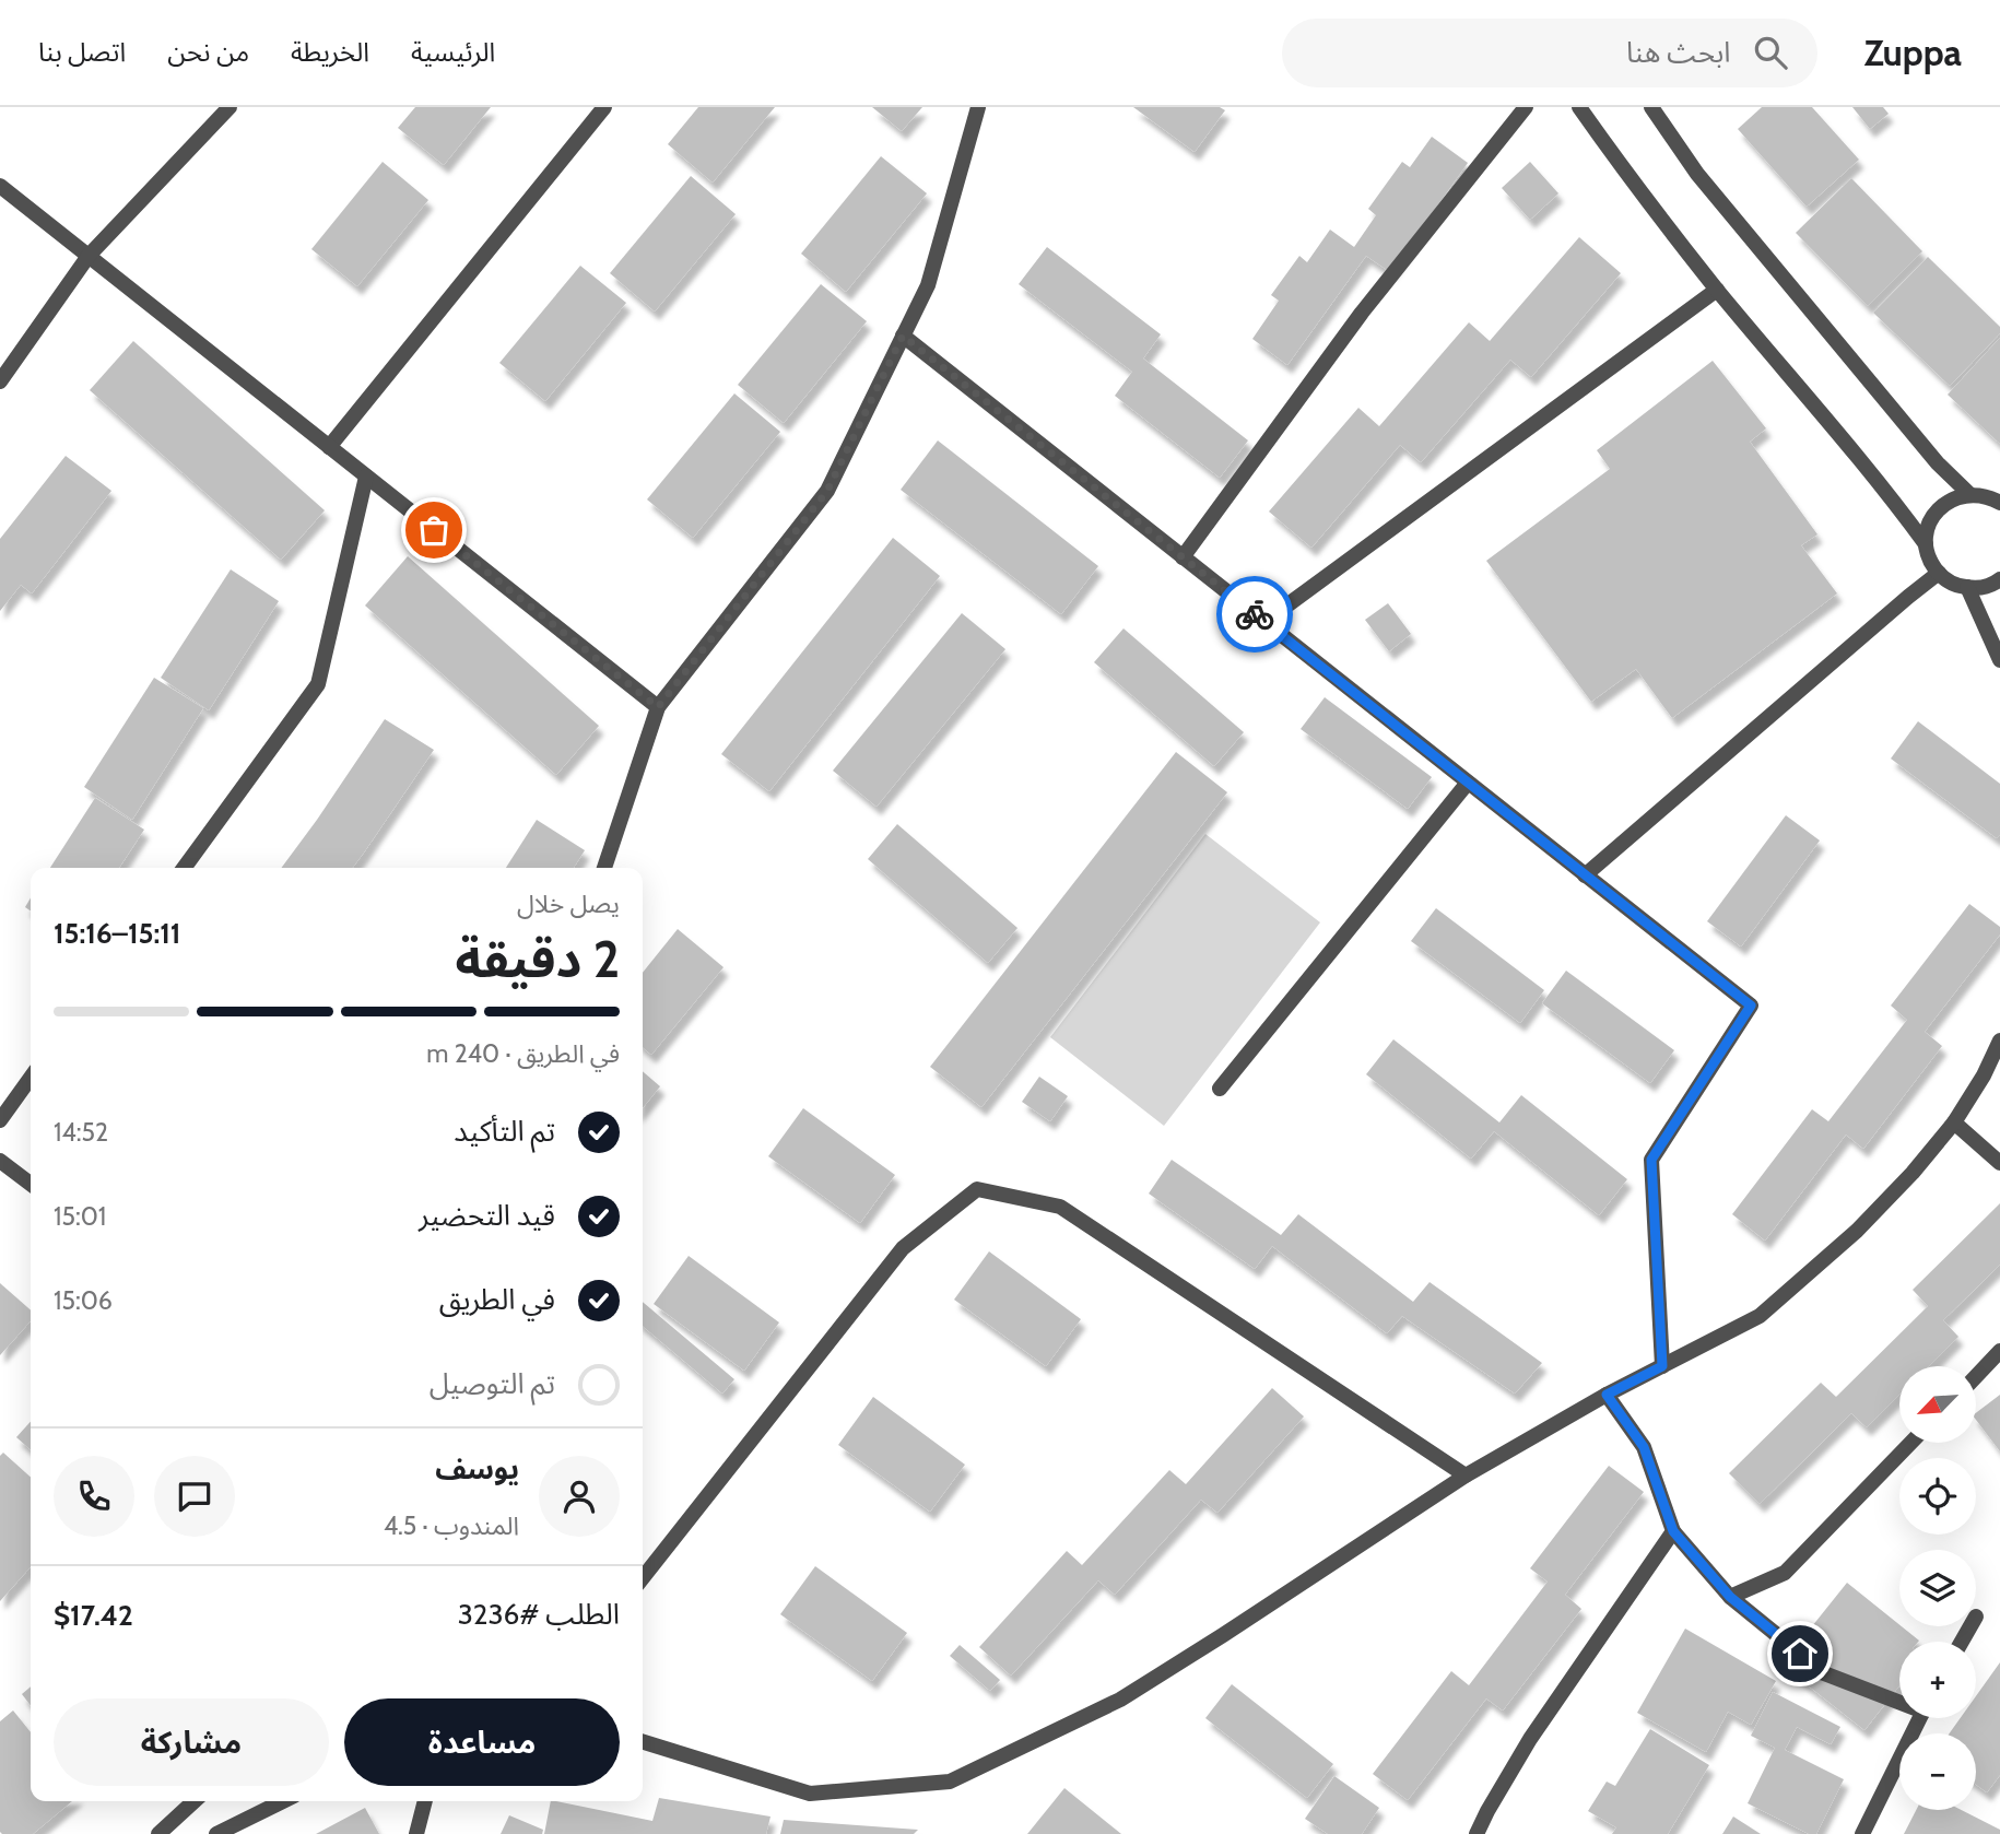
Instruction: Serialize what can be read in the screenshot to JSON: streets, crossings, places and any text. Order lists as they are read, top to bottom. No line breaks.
{"north":"bottom left","page":{"header":"Zuppa","search":"ابحث هنا","nav":["الرئيسية","الخريطة","من نحن","اتصل بنا"],"heading":["2 دقيقة","يصل خلال","15:11–15:16"],"panel":["يوسف","المندوب · 4.5","الطلب #3236","$17.42"],"bar":"في الطريق · 240 m","list":[["تم التأكيد","14:52"],["قيد التحضير","15:01"],["في الطريق","15:06"],"تم التوصيل"],"map_buttons":["+","−"],"buttons":["مساعدة","مشاركة"]}}
